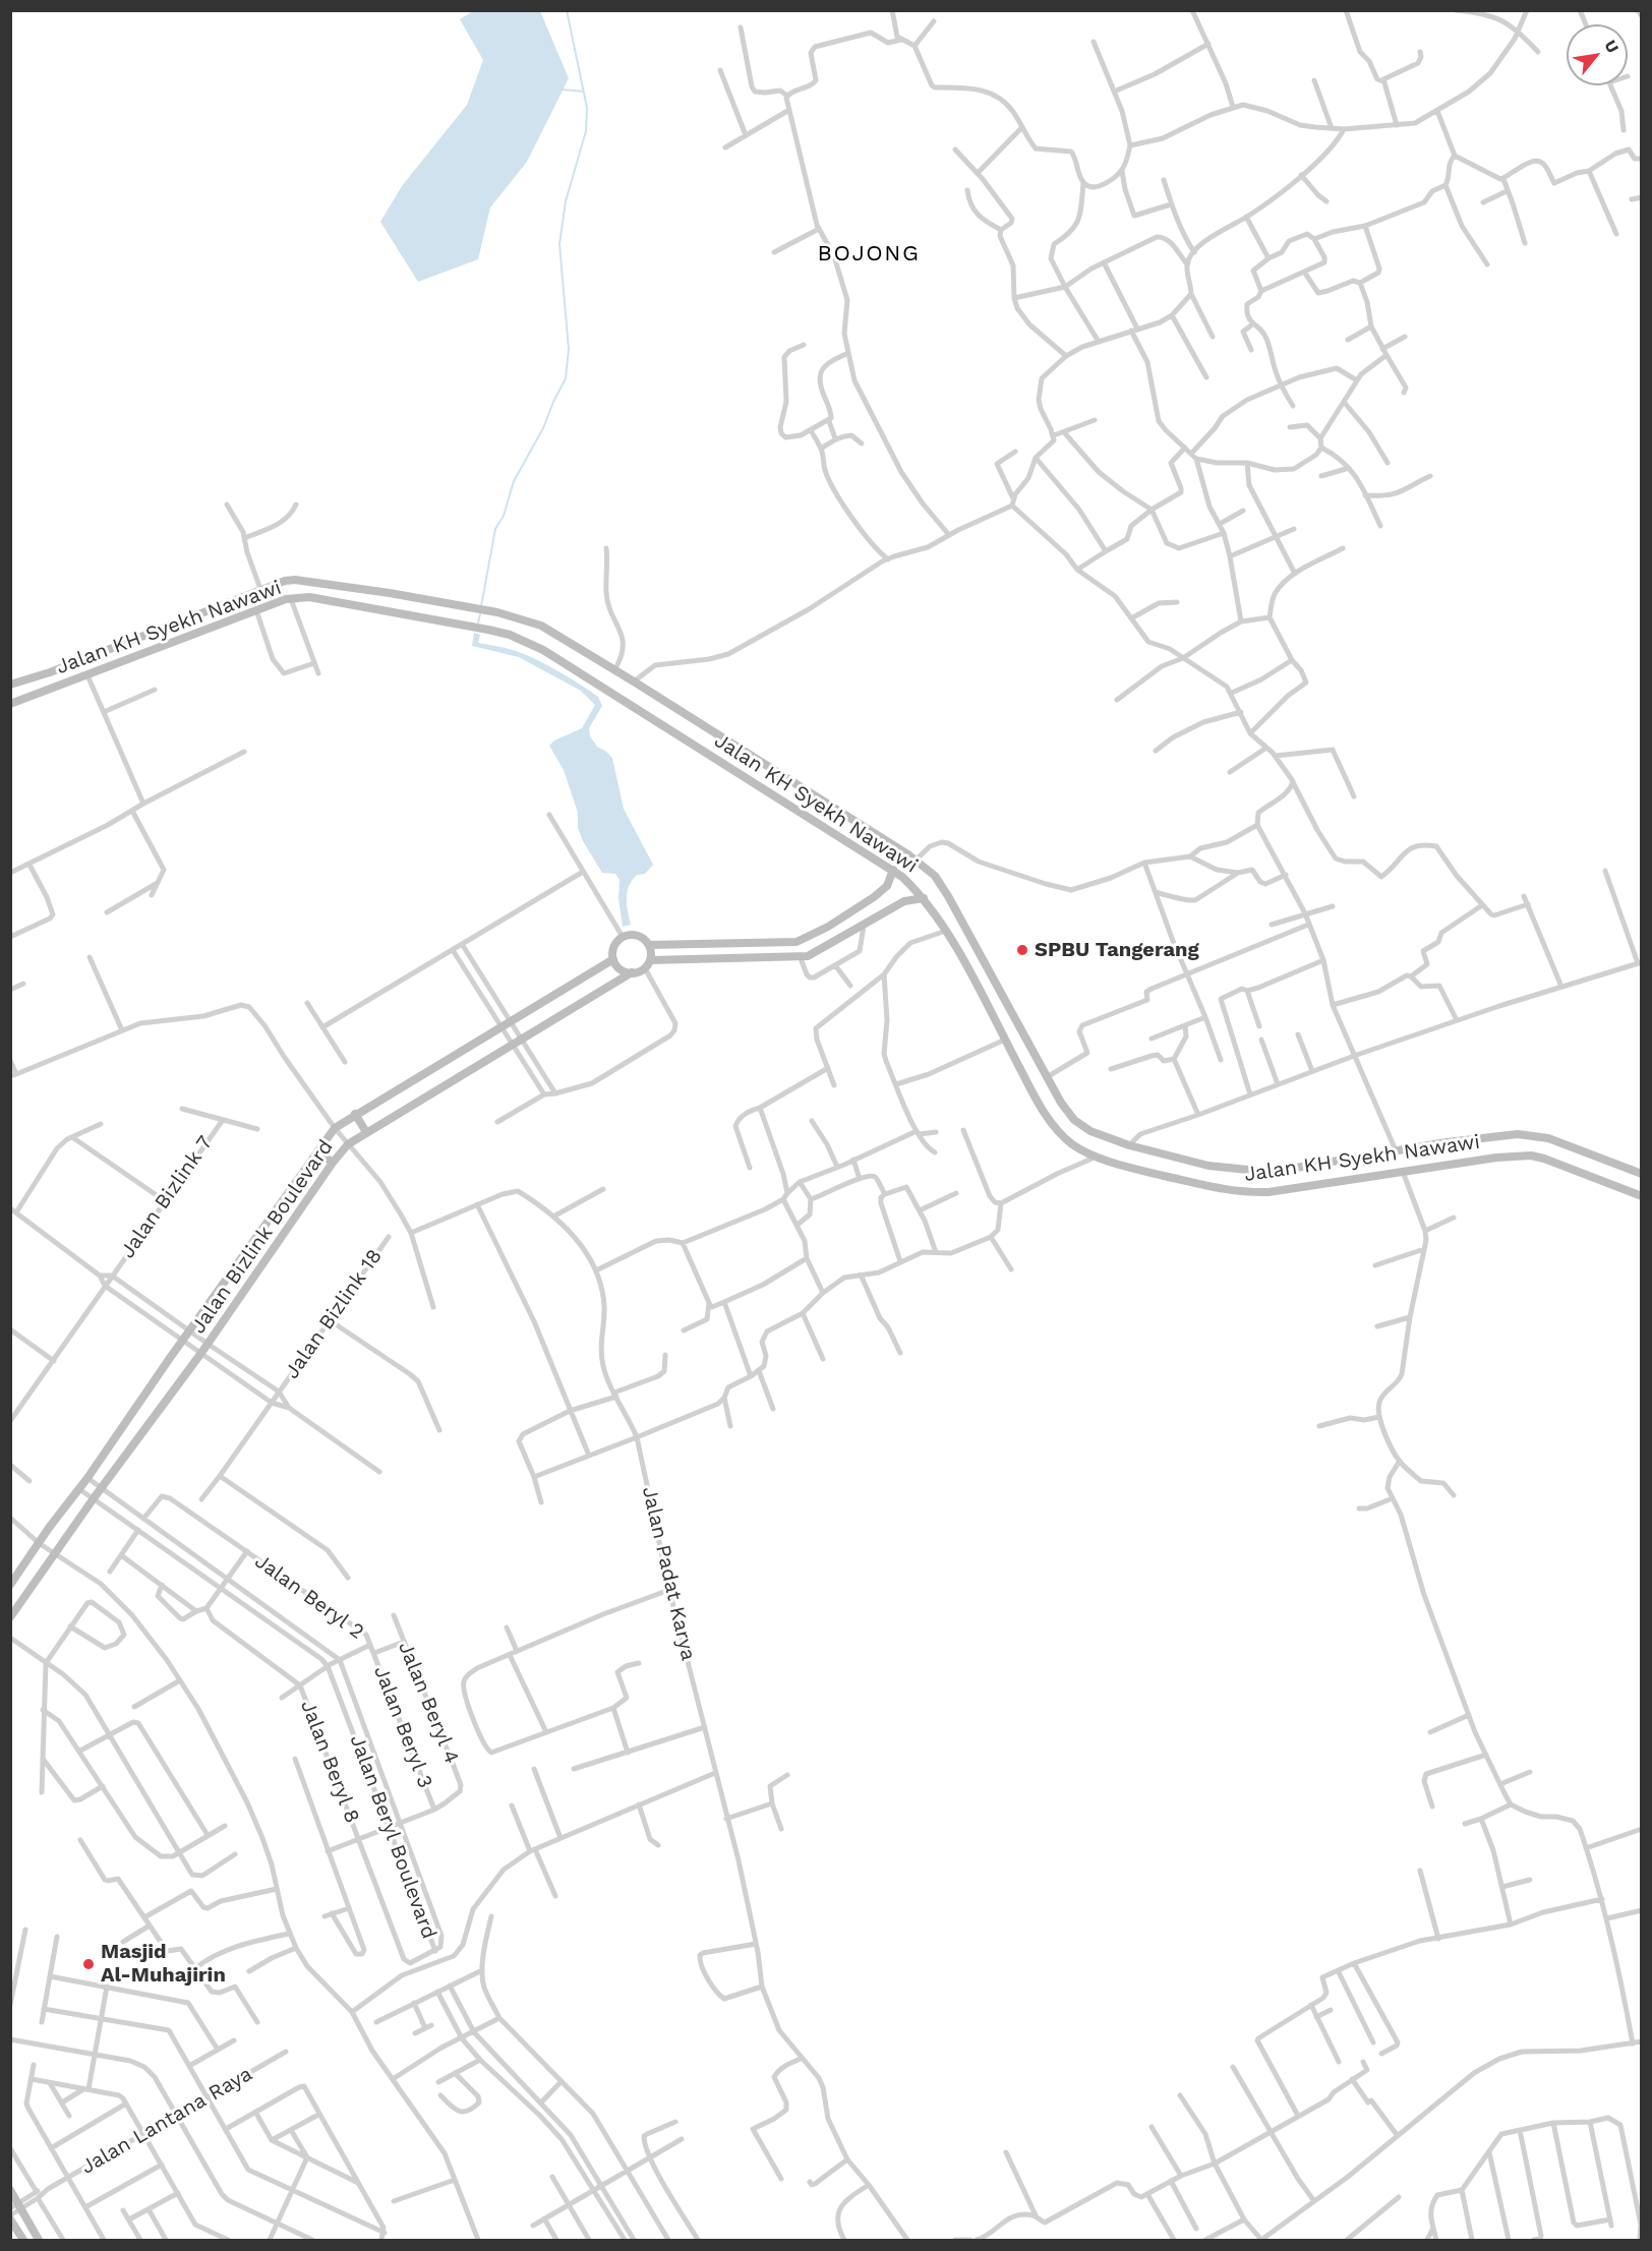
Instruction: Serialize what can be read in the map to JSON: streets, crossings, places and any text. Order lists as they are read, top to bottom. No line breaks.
{"streets":{"main road":["Jalan KH Syekh Nawawi","Jalan Bizlink Boulevard"],"street":["Jalan Bizlink 7","Jalan Bizlink 18","Jalan Padat Karya","Jalan Beryl 2","Jalan Beryl 4","Jalan Beryl 3","Jalan Beryl 8","Jalan Beryl Boulevard","Jalan Lantana Raya"]},"crossings":[["Jalan Bizlink Boulevard","Jalan Beryl Boulevard"],["Jalan Beryl 2","Jalan Beryl 3"],["Jalan Beryl 2","Jalan Beryl Boulevard"],["Jalan Beryl 4","Jalan Beryl 3"],["Jalan Beryl 8","Jalan Beryl Boulevard"]],"districts":["BOJONG"],"places":["SPBU Tangerang","Masjid Al-Muhajirin"],"north":"top right"}
